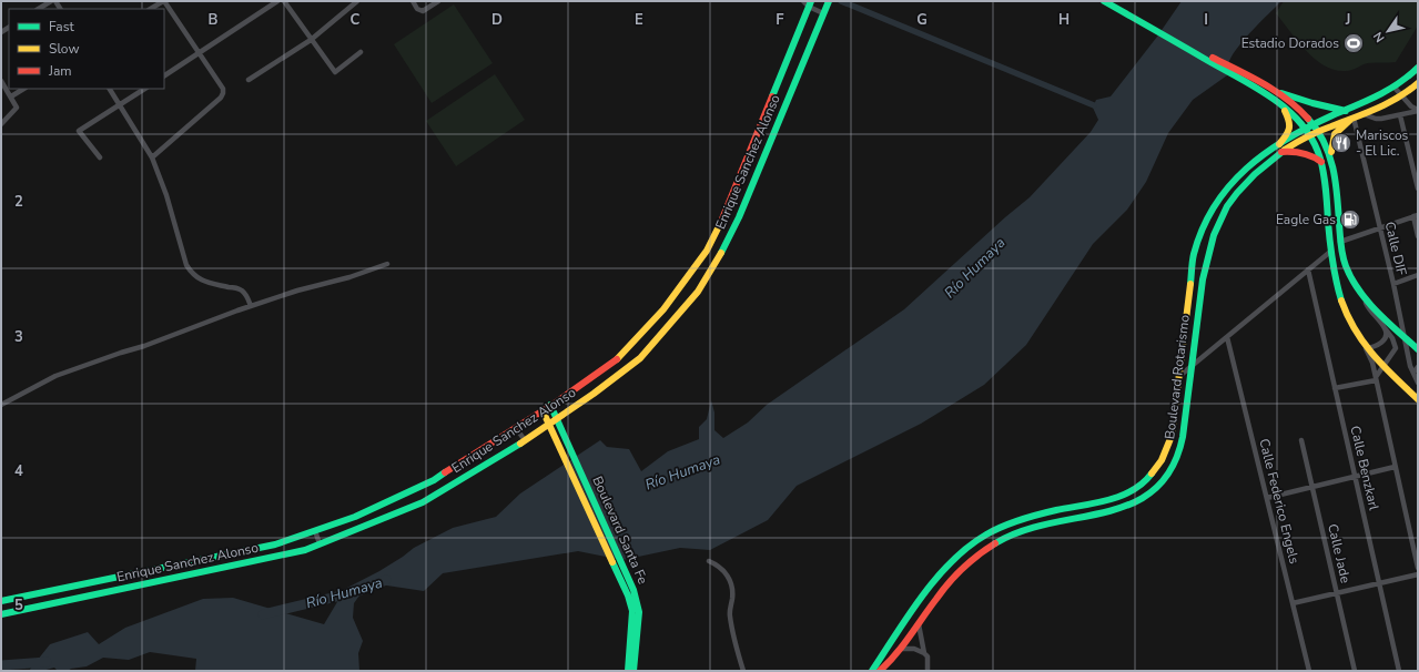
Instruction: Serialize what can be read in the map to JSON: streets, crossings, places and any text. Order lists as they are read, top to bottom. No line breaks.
{"streets":{"street":["Enrique Sanchez Alonso","Calle DIF","Boulevard Rotarismo","Calle Benzkarl","Calle Federico Engels","Boulevard Santa Fe","Calle Jade"]},"crossings":[["Enrique Sanchez Alonso","Boulevard Santa Fe"],["Calle DIF","Boulevard Rotarismo"]],"water":["Río Humaya"],"places":{"sports":["Estadio Dorados"],"restaurant":["Mariscos - El Lic."],"fuel station":["Eagle Gas"]},"legend":["Fast","Slow","Jam"],"north":"bottom left","grid":{"columns":["B","C","D","E","F","G","H","I","J"],"rows":["2","3","4","5"]}}
